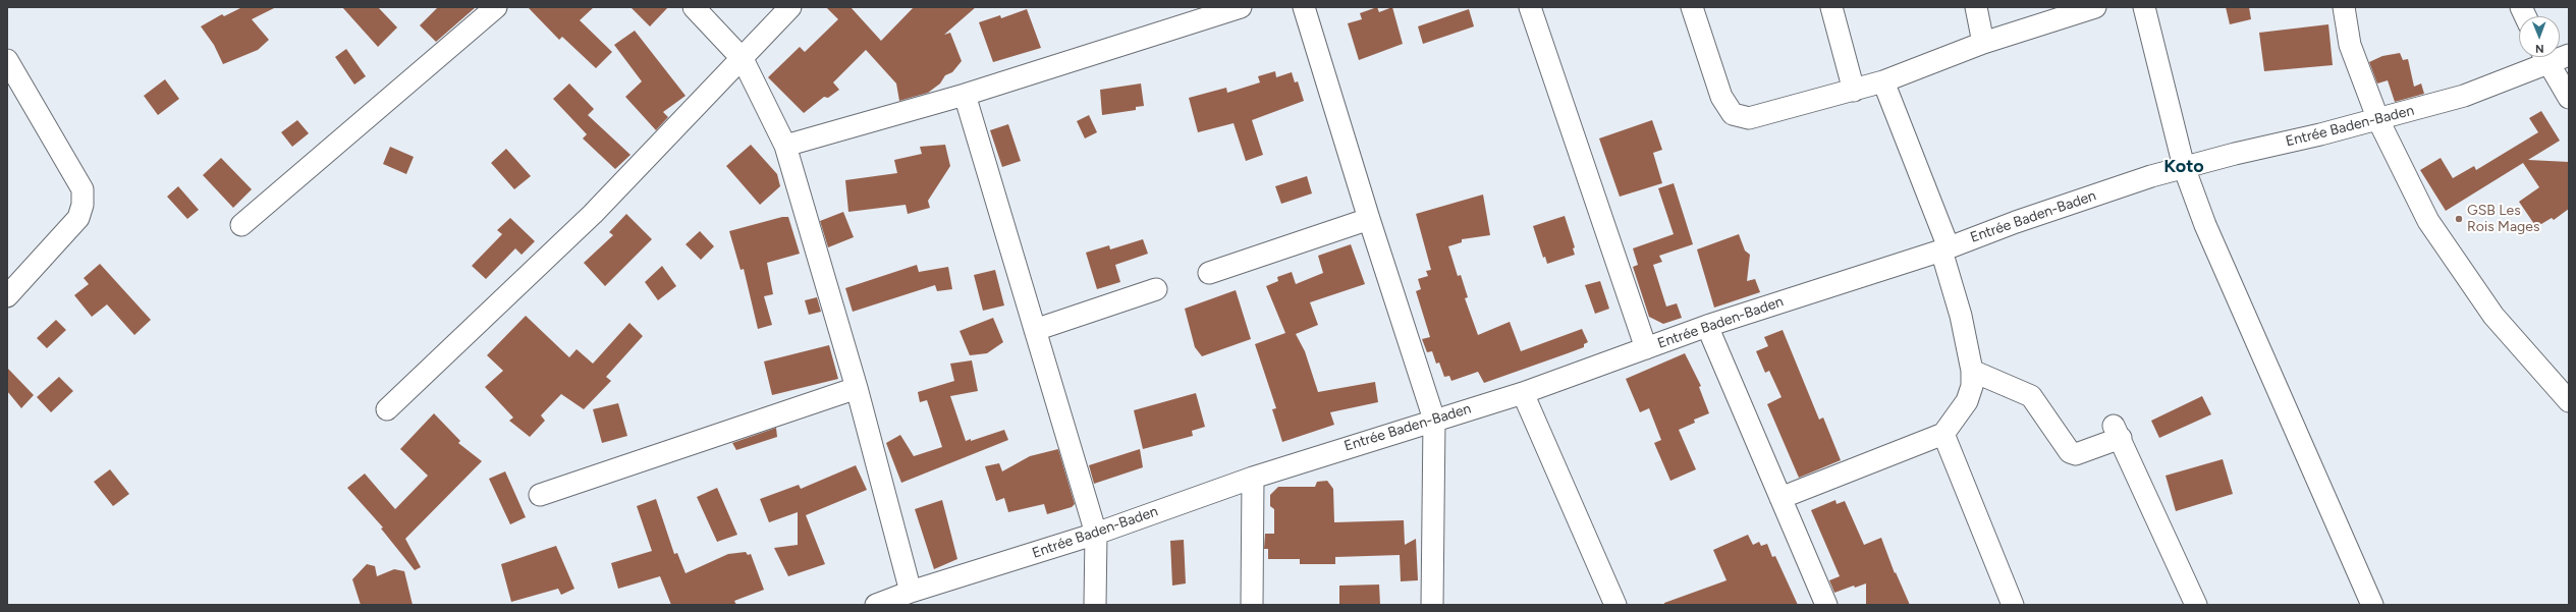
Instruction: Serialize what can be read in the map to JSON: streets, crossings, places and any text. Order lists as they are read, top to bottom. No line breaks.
{"streets":{"street":["Entrée Baden-Baden"]},"districts":["Koto"],"places":["GSB Les Rois Mages"],"north":"bottom"}
